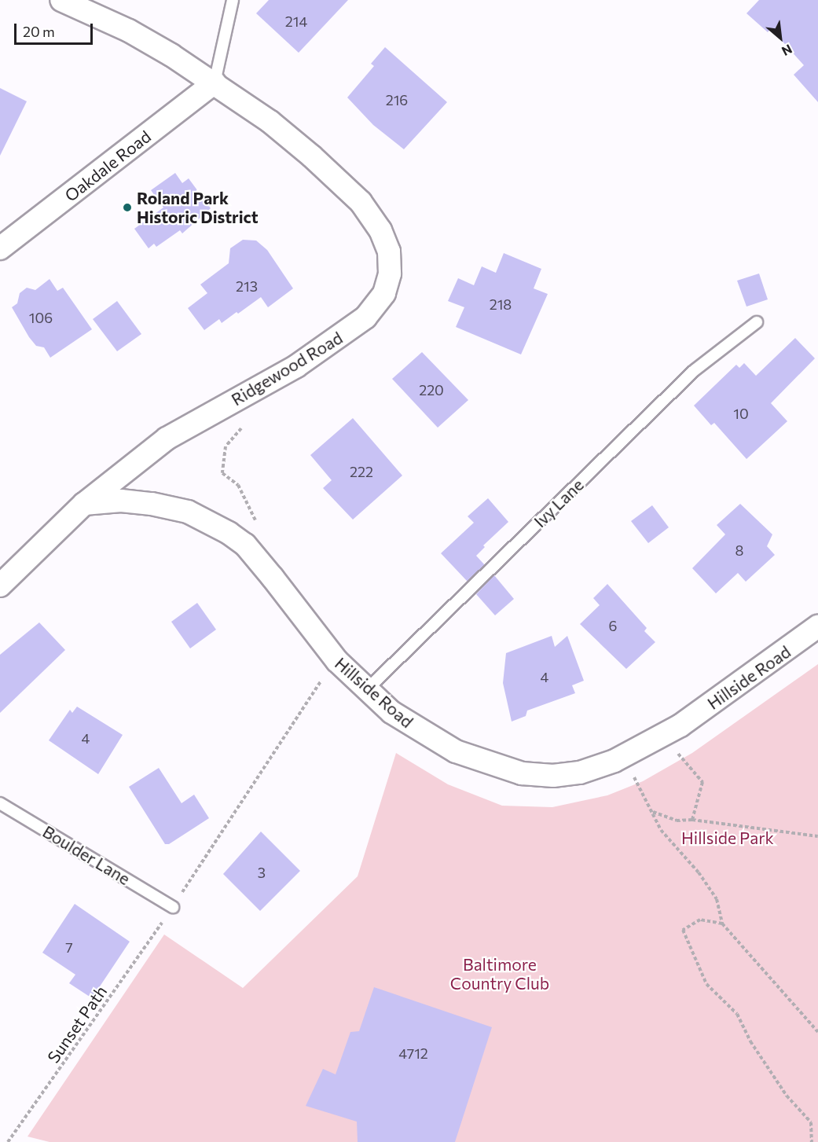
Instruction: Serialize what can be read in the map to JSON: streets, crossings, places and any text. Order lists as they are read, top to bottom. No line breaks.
{"streets":{"street":["Oakdale Road","Ridgewood Road","Hillside Road"],"lane":["Ivy Lane","Boulder Lane"],"path":["Sunset Path"]},"crossings":[["Oakdale Road","Ridgewood Road"],["Ridgewood Road","Hillside Road"],["Ivy Lane","Hillside Road"]],"parks":["Hillside Park","Baltimore Country Club"],"places":["Roland Park Historic District"],"house_numbers":["214","216","213","218","106","220","10","222","8","6","4","4","3","7","4712"],"scale_bar":"20 m","north":"bottom right"}
